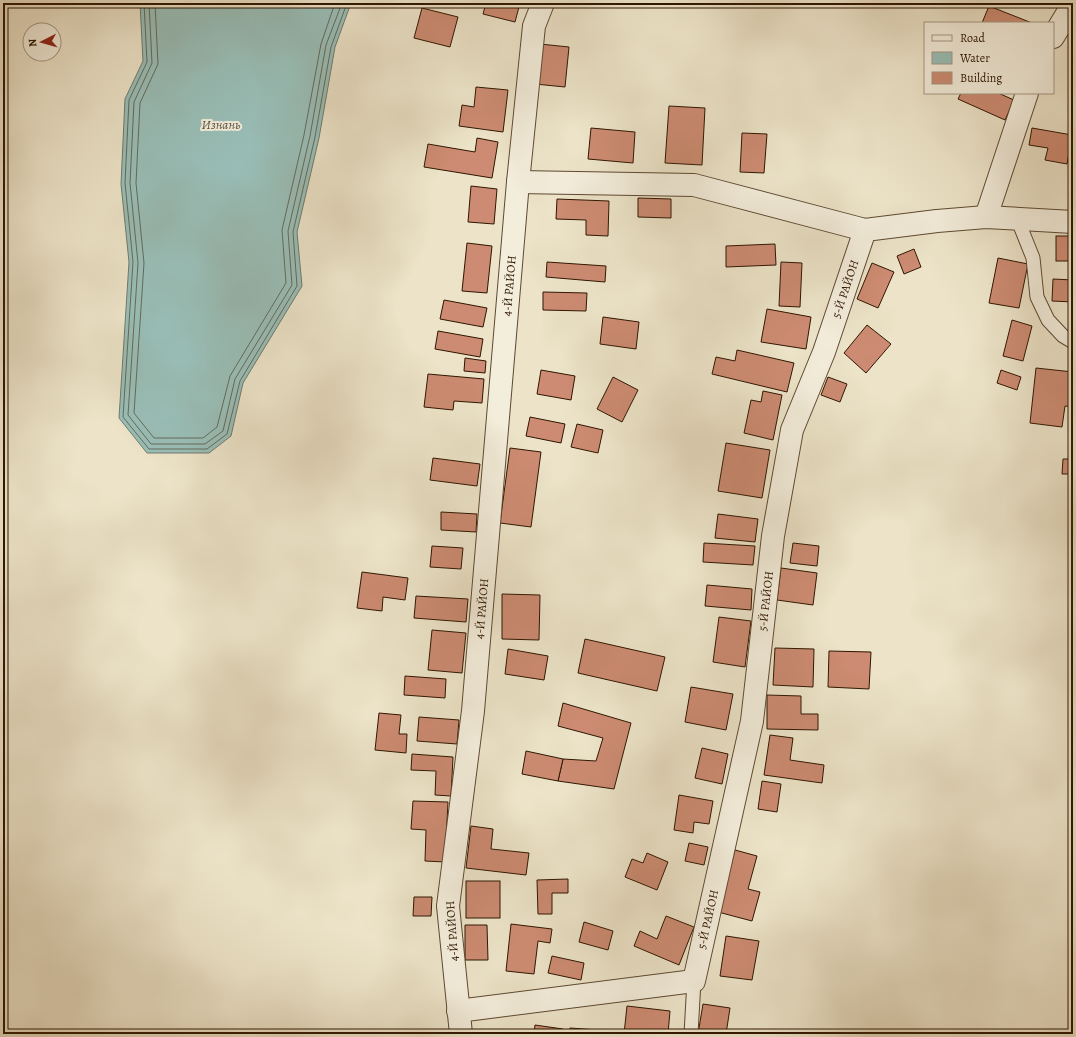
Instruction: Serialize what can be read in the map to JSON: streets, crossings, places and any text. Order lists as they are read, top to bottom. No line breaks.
{"streets":{"street":["4-Й РАЙОН","5-Й РАЙОН"]},"water":["Изнань"],"legend":["Road","Water","Building"],"north":"left"}
